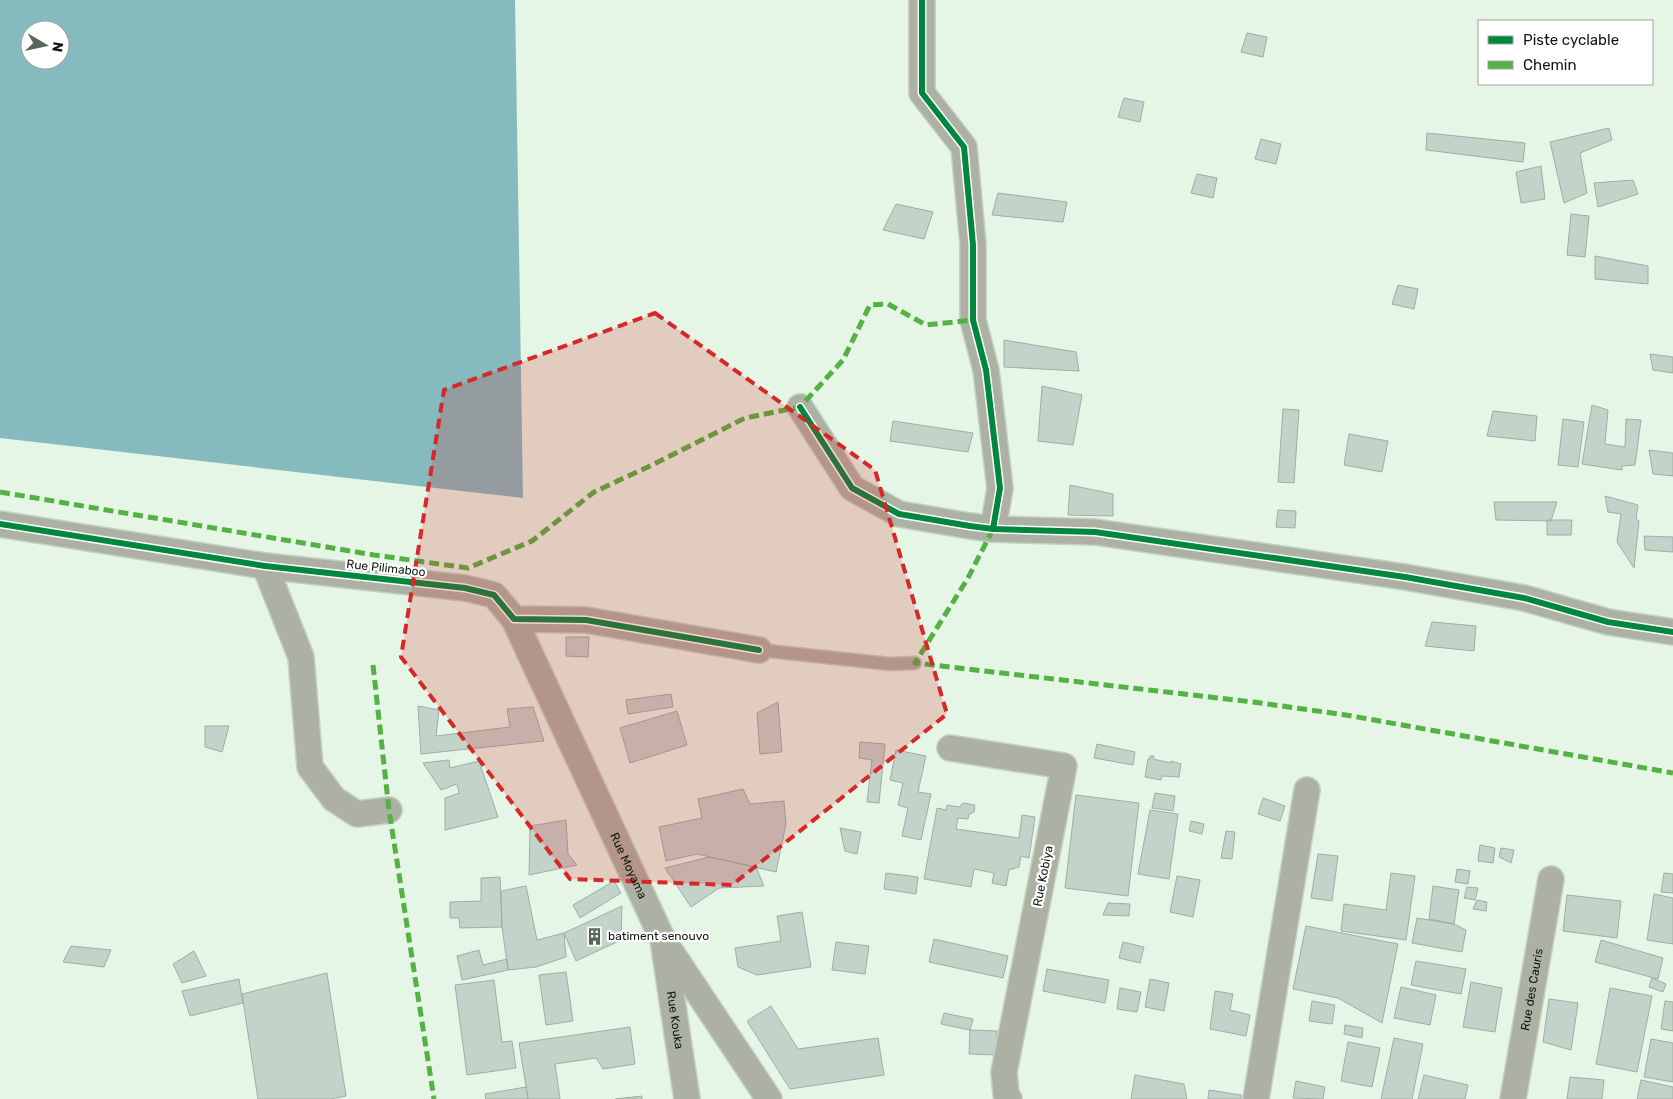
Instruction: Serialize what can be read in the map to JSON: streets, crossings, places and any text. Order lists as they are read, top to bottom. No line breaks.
{"streets":{"street":["Rue Pilimaboo","Rue Moyama","Rue Kobiya","Rue des Cauris","Rue Kouka"]},"crossings":[["Rue Pilimaboo","Rue Moyama"],["Rue Moyama","Rue Kouka"]],"places":{"building":["batiment senouvo"]},"legend":["Piste cyclable","Chemin"],"north":"right"}
